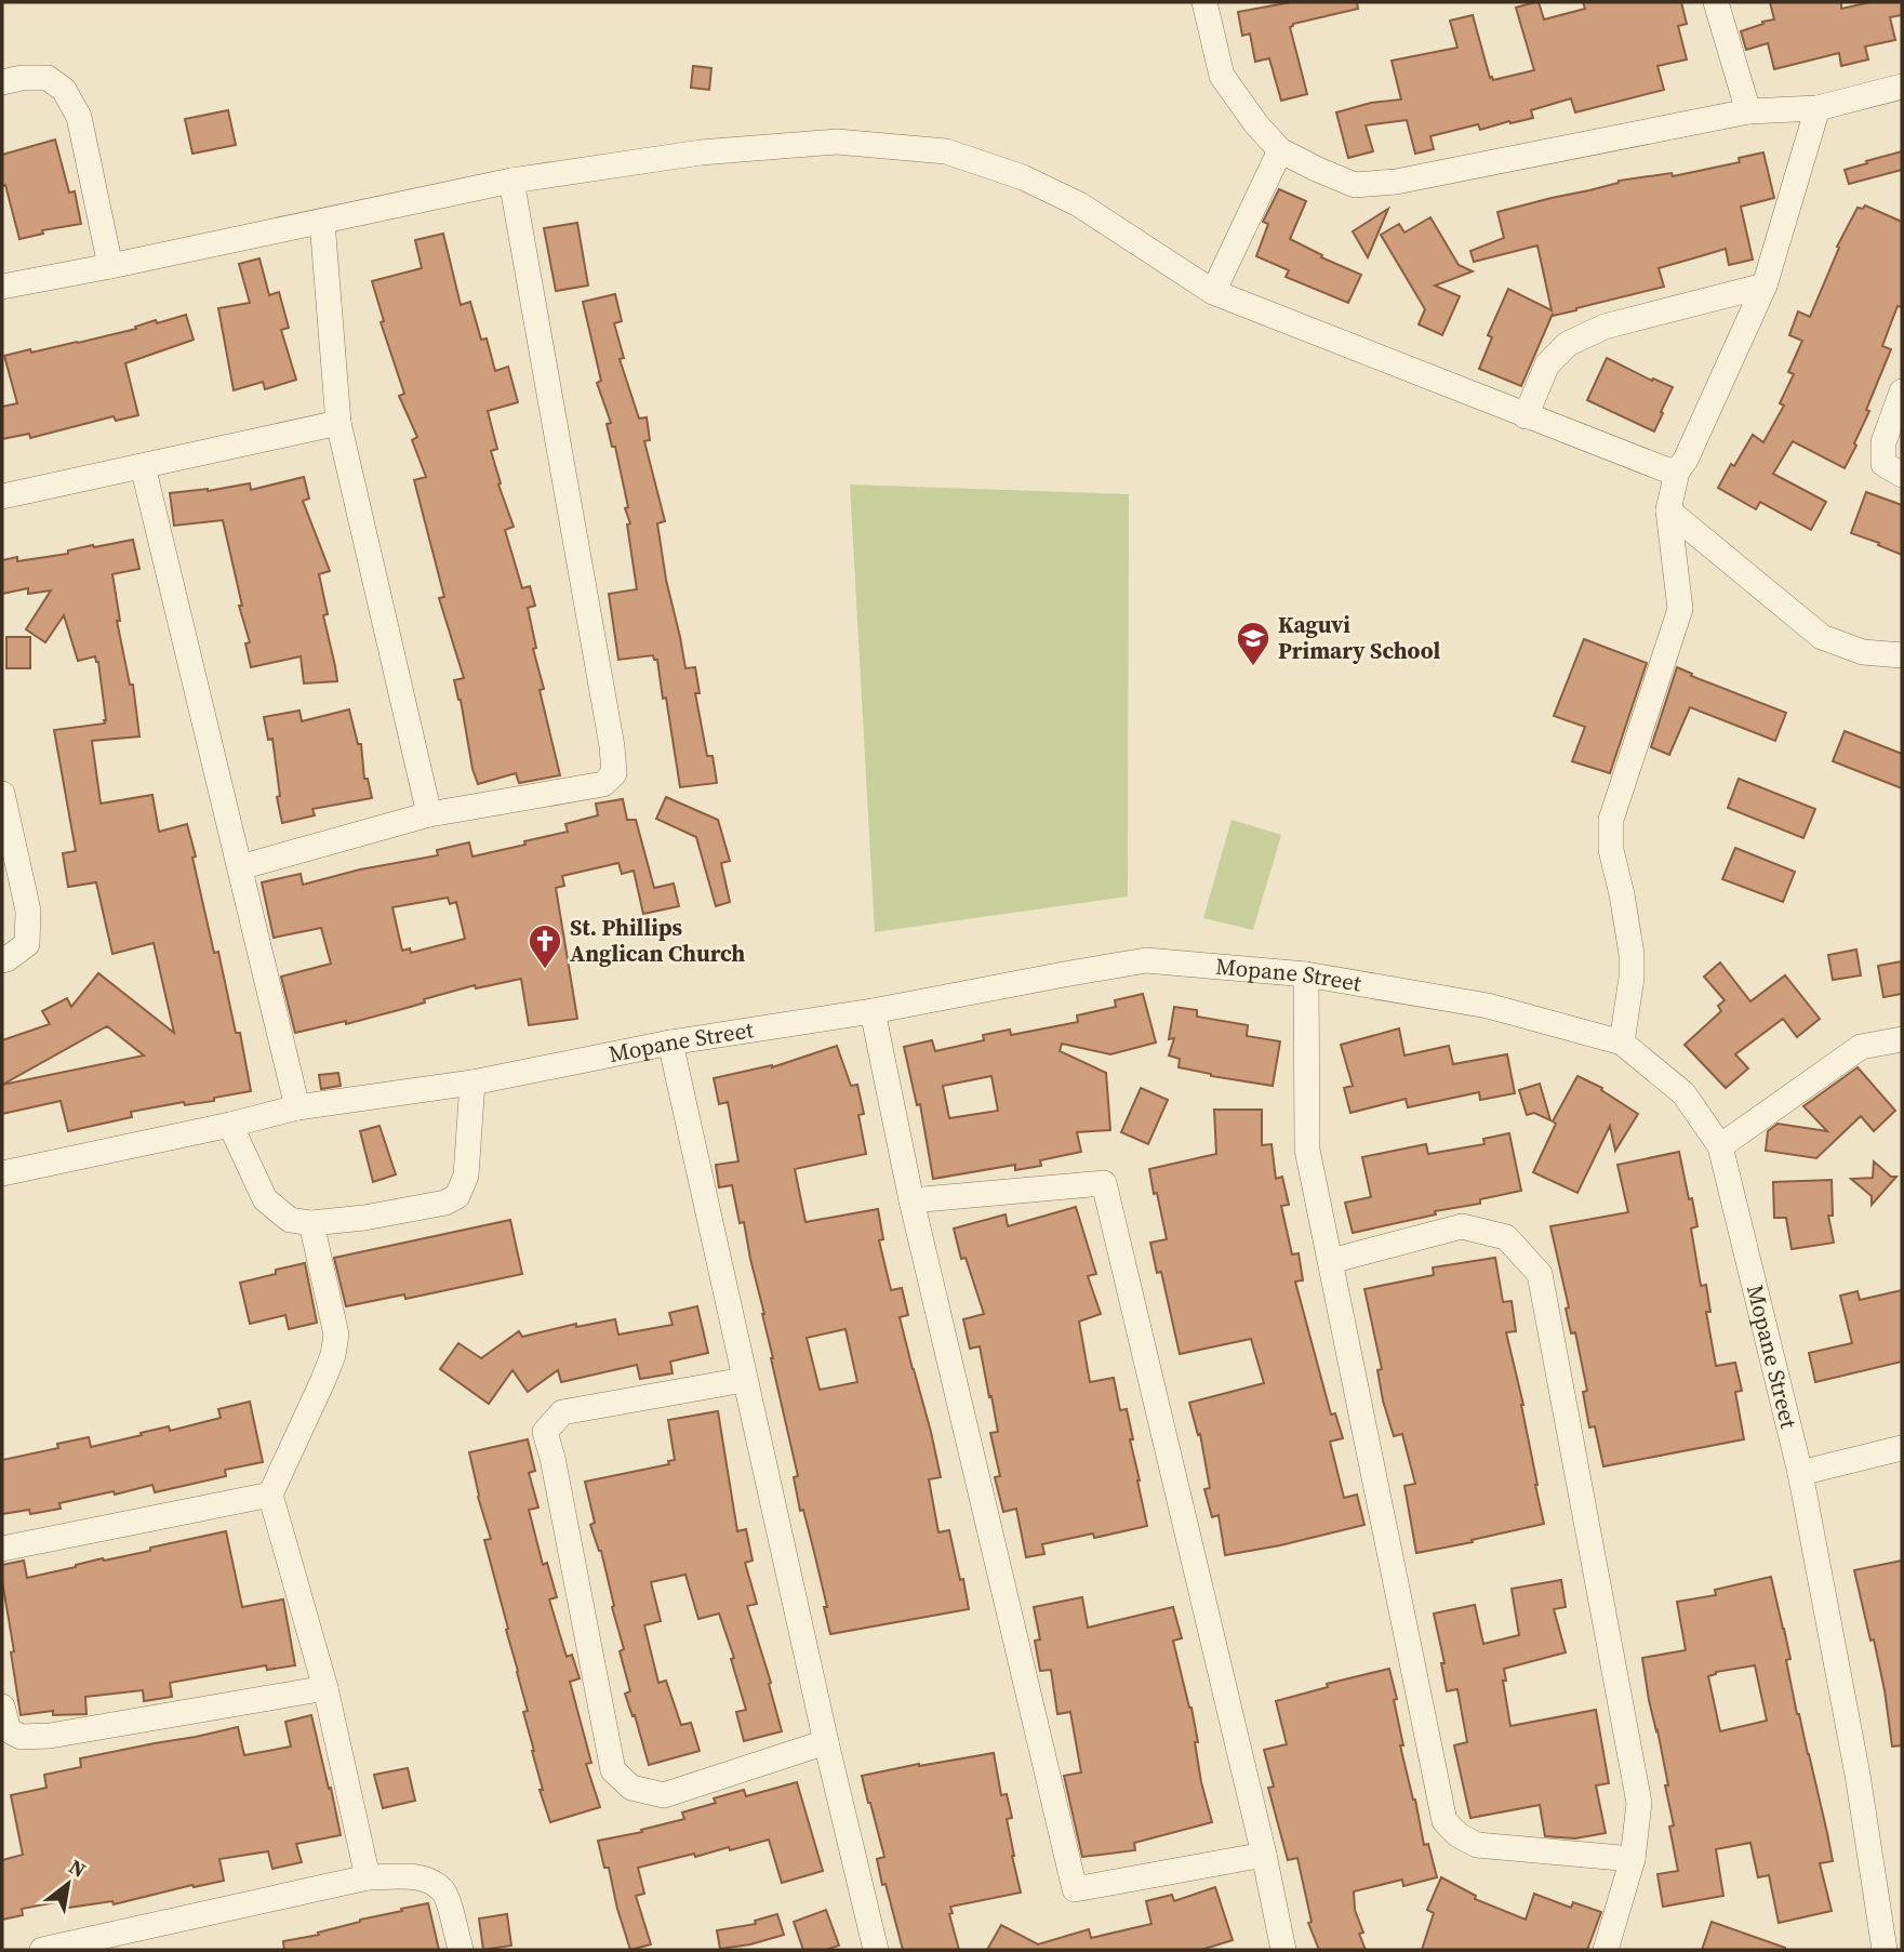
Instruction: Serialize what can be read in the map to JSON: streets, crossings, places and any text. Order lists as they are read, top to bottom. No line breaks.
{"streets":{"street":["Mopane Street"]},"places":{"school or university":["Kaguvi Primary School"],"church":["St. Phillips Anglican Church"]},"north":"top right"}
